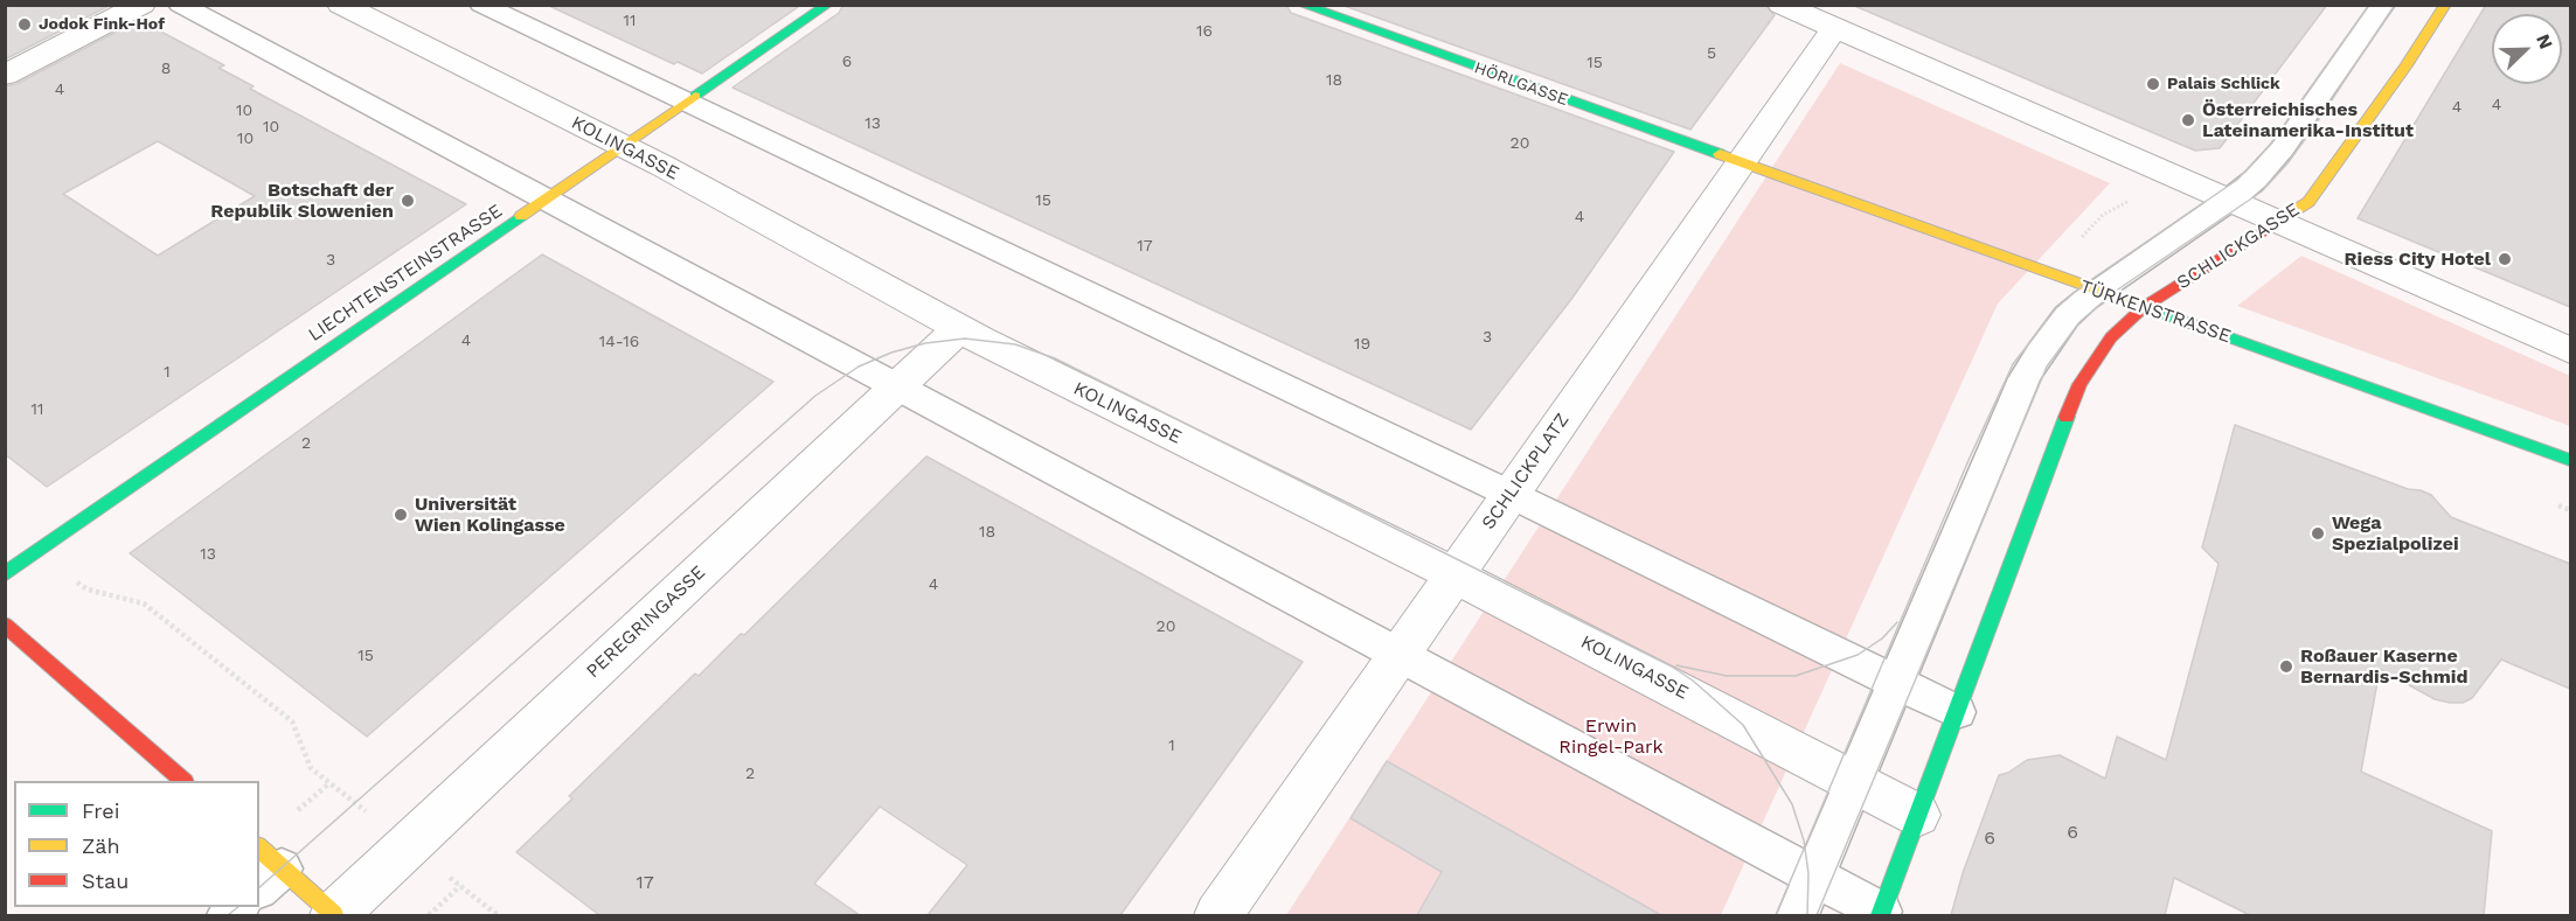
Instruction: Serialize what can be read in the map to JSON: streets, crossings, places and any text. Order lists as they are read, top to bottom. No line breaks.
{"streets":{"street":["HÖRLGASSE","KOLINGASSE","SCHLICKGASSE","LIECHTENSTEINSTRASSE","TÜRKENSTRASSE","SCHLICKPLATZ","PEREGRINGASSE"]},"crossings":[["HÖRLGASSE","TÜRKENSTRASSE"],["HÖRLGASSE","SCHLICKPLATZ"],["KOLINGASSE","LIECHTENSTEINSTRASSE"],["KOLINGASSE","SCHLICKPLATZ"],["KOLINGASSE","PEREGRINGASSE"],["SCHLICKGASSE","TÜRKENSTRASSE"],["TÜRKENSTRASSE","SCHLICKPLATZ"]],"parks":["Erwin Ringel-Park"],"places":["Jodok Fink-Hof","Palais Schlick","Österreichisches Lateinamerika-Institut","Botschaft der Republik Slowenien","Riess City Hotel","Universität Wien Kolingasse","Wega Spezialpolizei","Roßauer Kaserne Bernardis-Schmid"],"house_numbers":["11","16","5","6","15","8","18","4","4","4","10","13","10","10","20","15","4","17","3","3","4","14-16","19","1","11","2","18","13","4","20","15","1","2","6","6","17"],"legend":["Frei","Zäh","Stau"],"north":"top right"}
